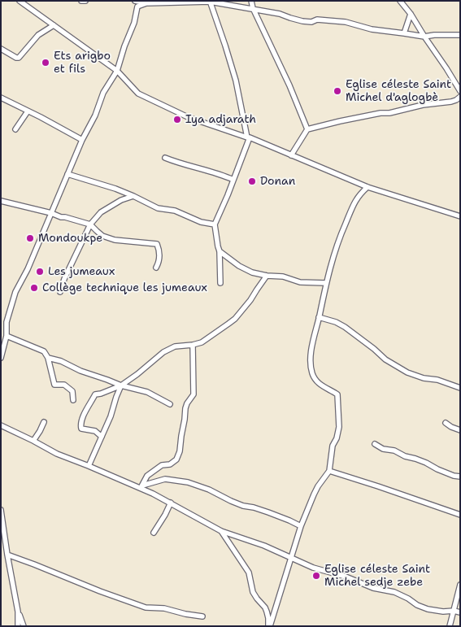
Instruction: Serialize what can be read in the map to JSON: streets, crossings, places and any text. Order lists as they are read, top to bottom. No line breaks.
{"places":["Ets arigbo et fils","Eglise céleste Saint Michel d'aglogbè","Iya adjarath","Donan","Mondoukpe","Les jumeaux","Collège technique les jumeaux","Eglise céleste Saint Michel sedje zebe"]}
